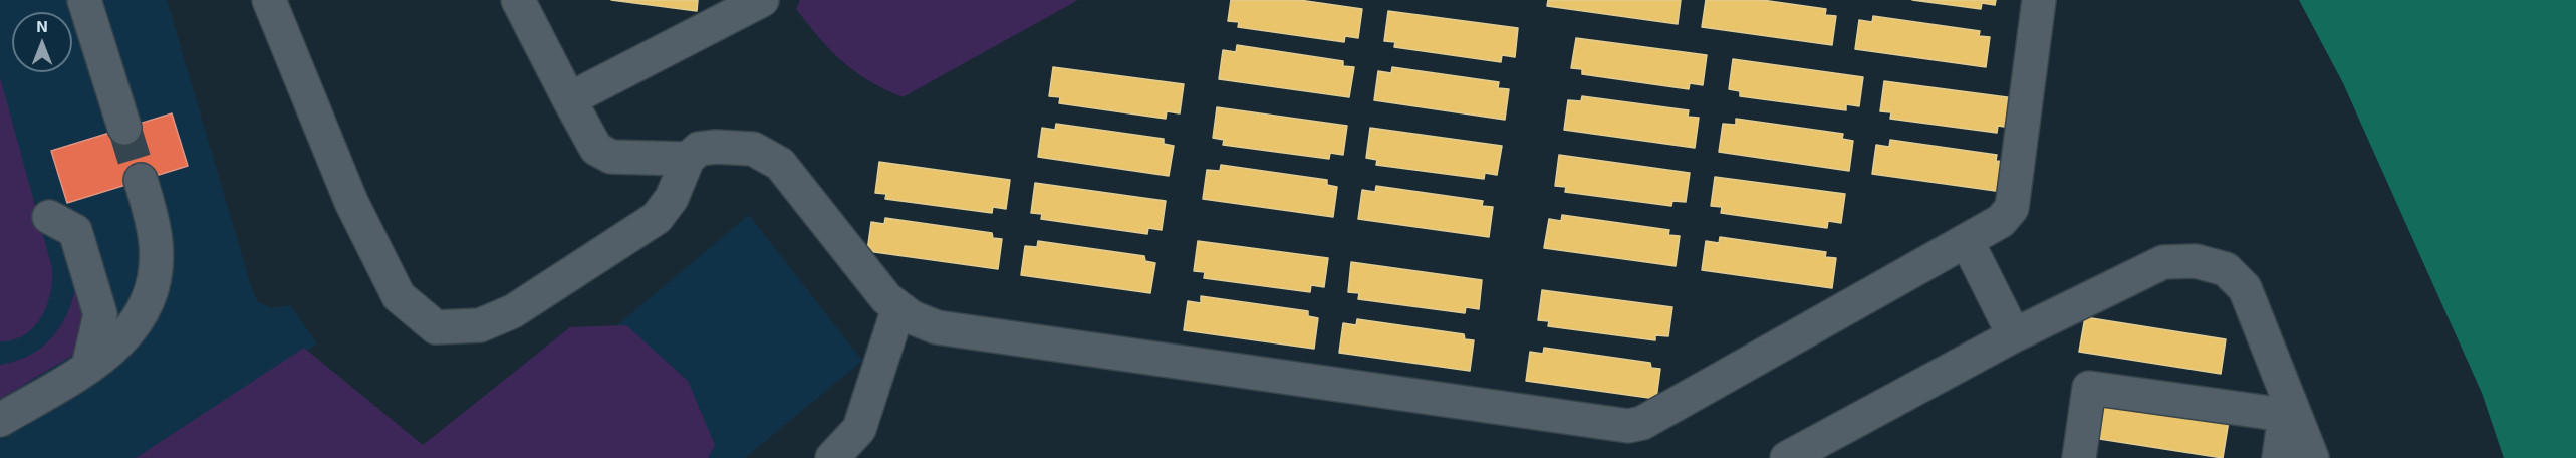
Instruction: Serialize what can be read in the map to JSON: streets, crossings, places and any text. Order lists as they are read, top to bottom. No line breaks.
{"north":"top"}
